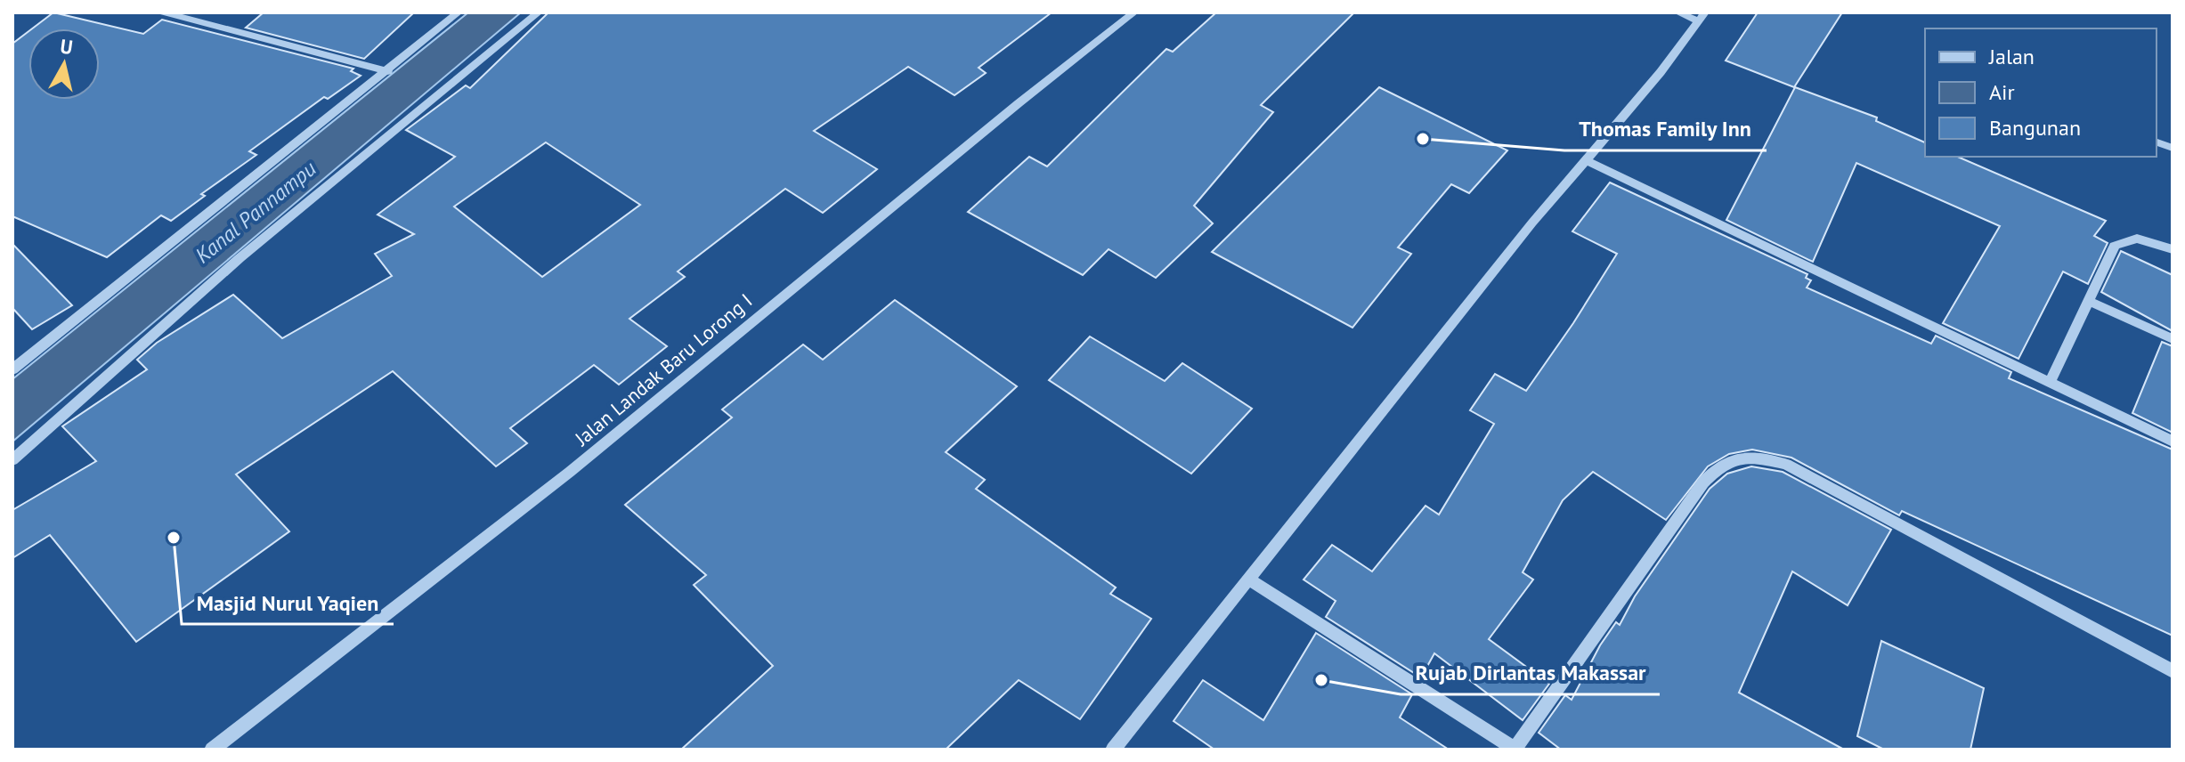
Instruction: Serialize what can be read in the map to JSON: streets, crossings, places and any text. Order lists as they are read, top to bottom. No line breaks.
{"streets":{"street":["Jalan Landak Baru Lorong I"]},"water":["Kanal Pannampu"],"places":["Thomas Family Inn","Masjid Nurul Yaqien","Rujab Dirlantas Makassar"],"legend":["Jalan","Air","Bangunan"],"north":"top"}
